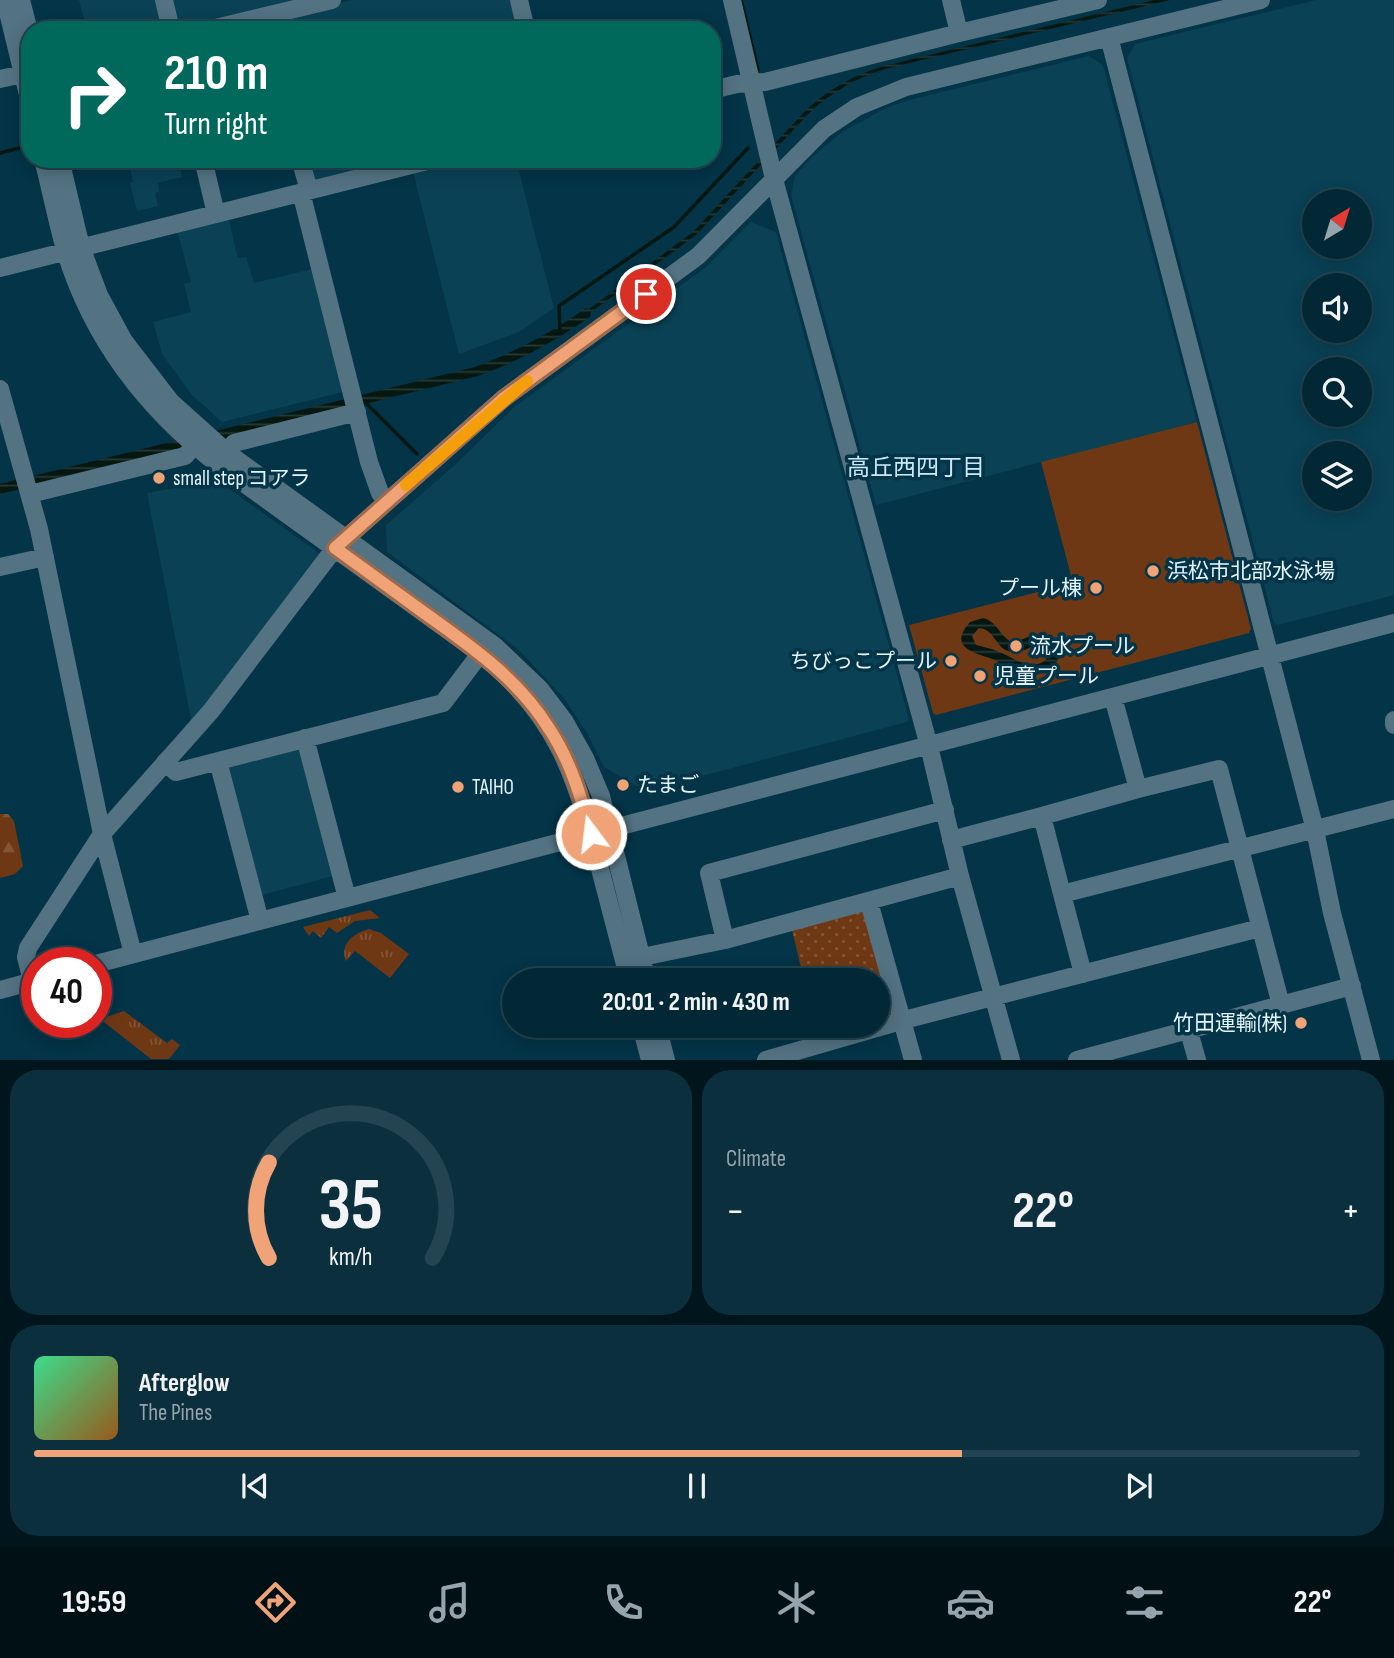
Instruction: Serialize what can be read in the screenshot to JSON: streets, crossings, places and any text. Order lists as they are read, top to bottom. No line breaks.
{"districts":["高丘西四丁目"],"places":["small step コアラ","浜松市北部水泳場","プール棟","流水プール","ちびっこプール","児童プール","たまご","TAIHO","竹田運輸(株)"],"north":"top right","page":{"turn":["210 m","Turn right"],"limit":"40","trip":"20:01 · 2 min · 430 m","tile":"Climate","heat":["−","22°","+"],"song":["Afterglow","The Pines"],"tabs":["19:59","22°"],"gauge":["35","km/h"]}}
